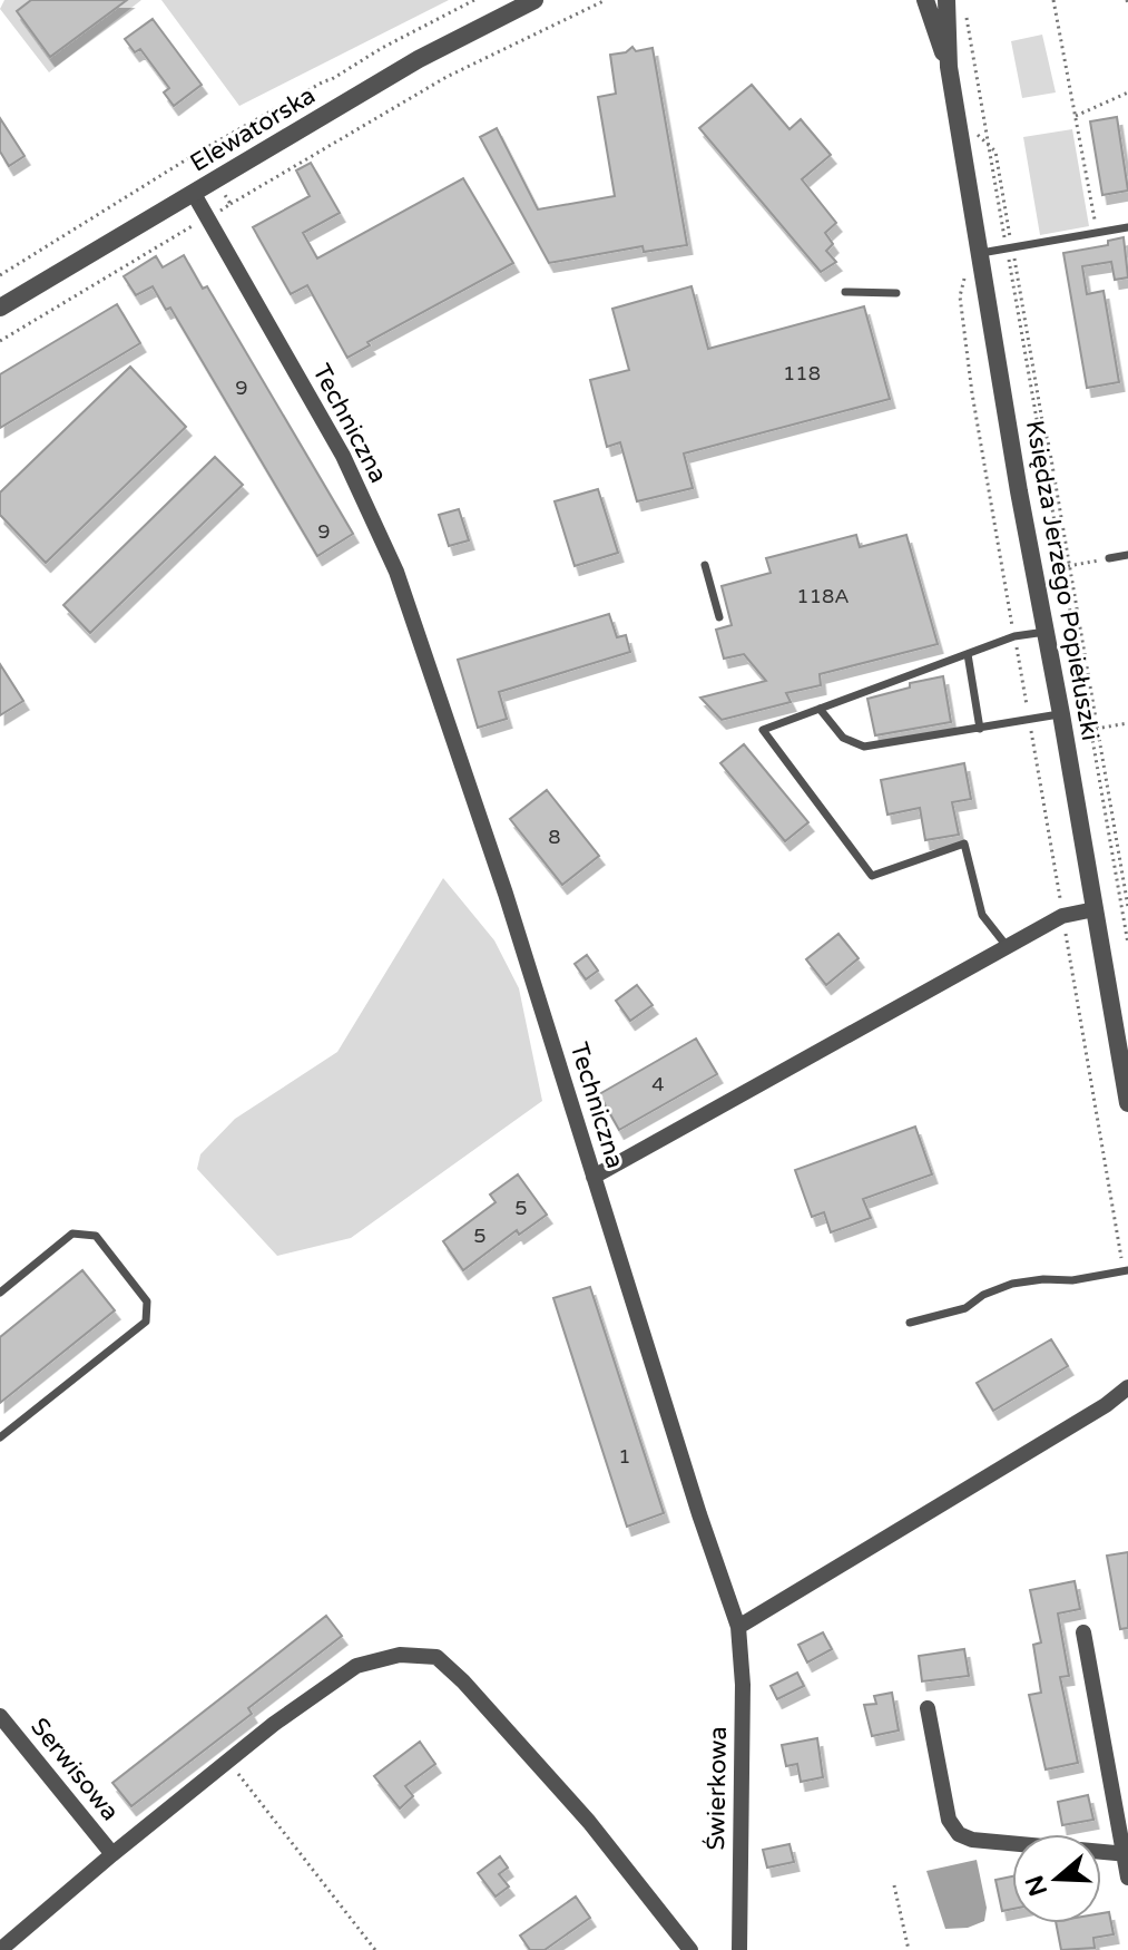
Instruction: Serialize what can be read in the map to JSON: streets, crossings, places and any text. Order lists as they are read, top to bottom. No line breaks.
{"streets":{"street":["Elewatorska","Techniczna","Księdza Jerzego Popiełuszki","Serwisowa","Świerkowa"]},"crossings":[["Elewatorska","Techniczna"],["Techniczna","Świerkowa"]],"house_numbers":["118","9","9","118A","8","4","5","5","1"],"north":"left"}
